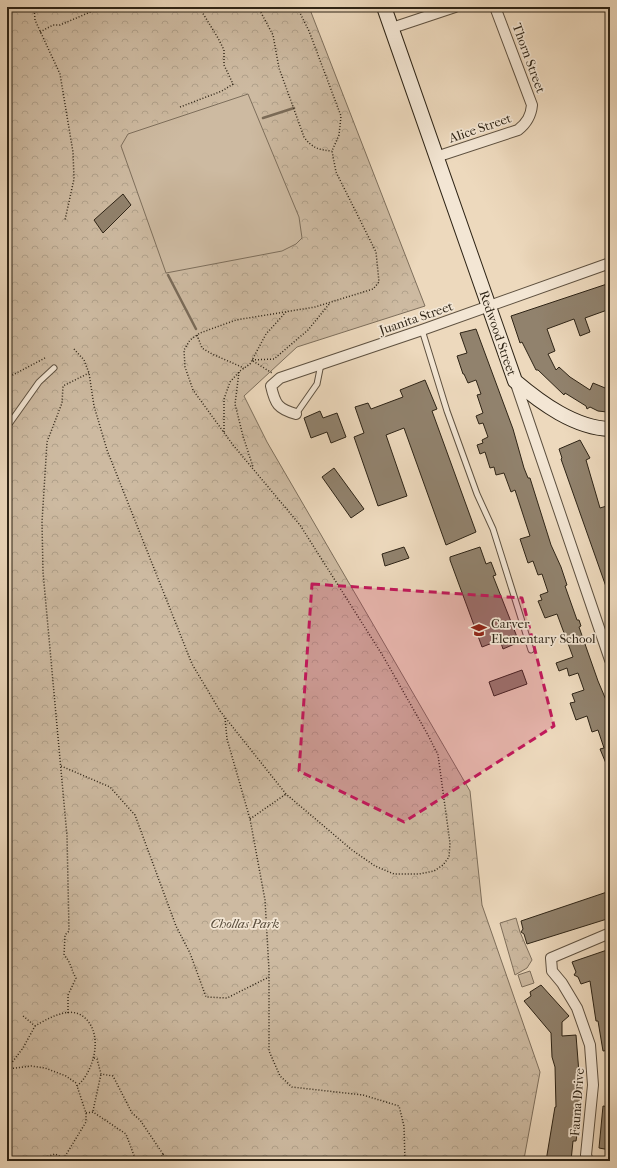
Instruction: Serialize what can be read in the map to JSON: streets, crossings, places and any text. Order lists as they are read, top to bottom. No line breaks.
{"streets":{"street":["Thorn Street","Alice Street","Juanita Street","Redwood Street","Fauna Drive"]},"crossings":[["Thorn Street","Alice Street"],["Alice Street","Redwood Street"],["Juanita Street","Redwood Street"]],"parks":["Chollas Park"],"places":{"school or university":["Carver Elementary School"]}}
